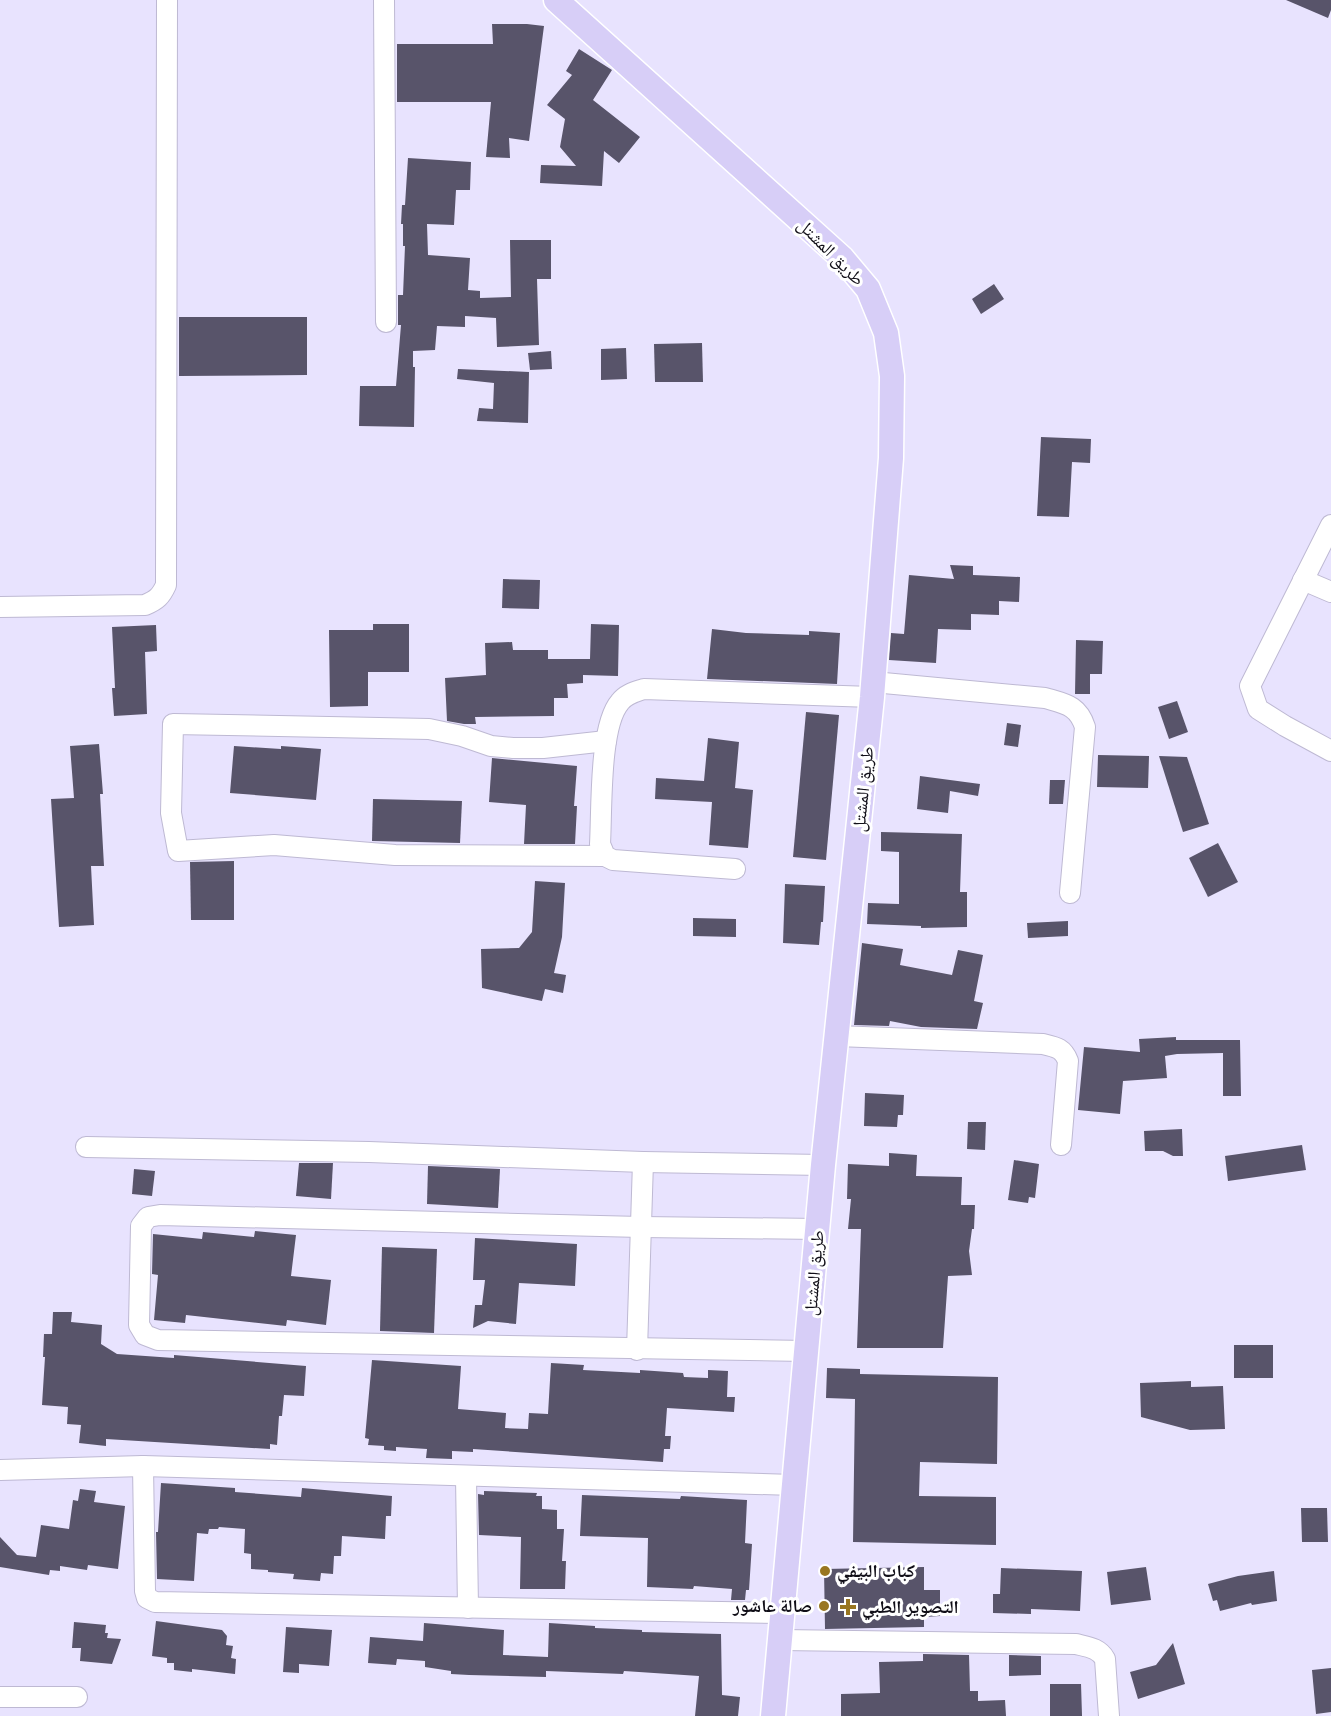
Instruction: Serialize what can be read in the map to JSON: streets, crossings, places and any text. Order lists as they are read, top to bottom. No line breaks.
{"streets":{"main road":["طريق المشتل"]},"places":{"other":["كباب البيفي","صالة عاشور"],"health":["التصوير الطبي"]}}
